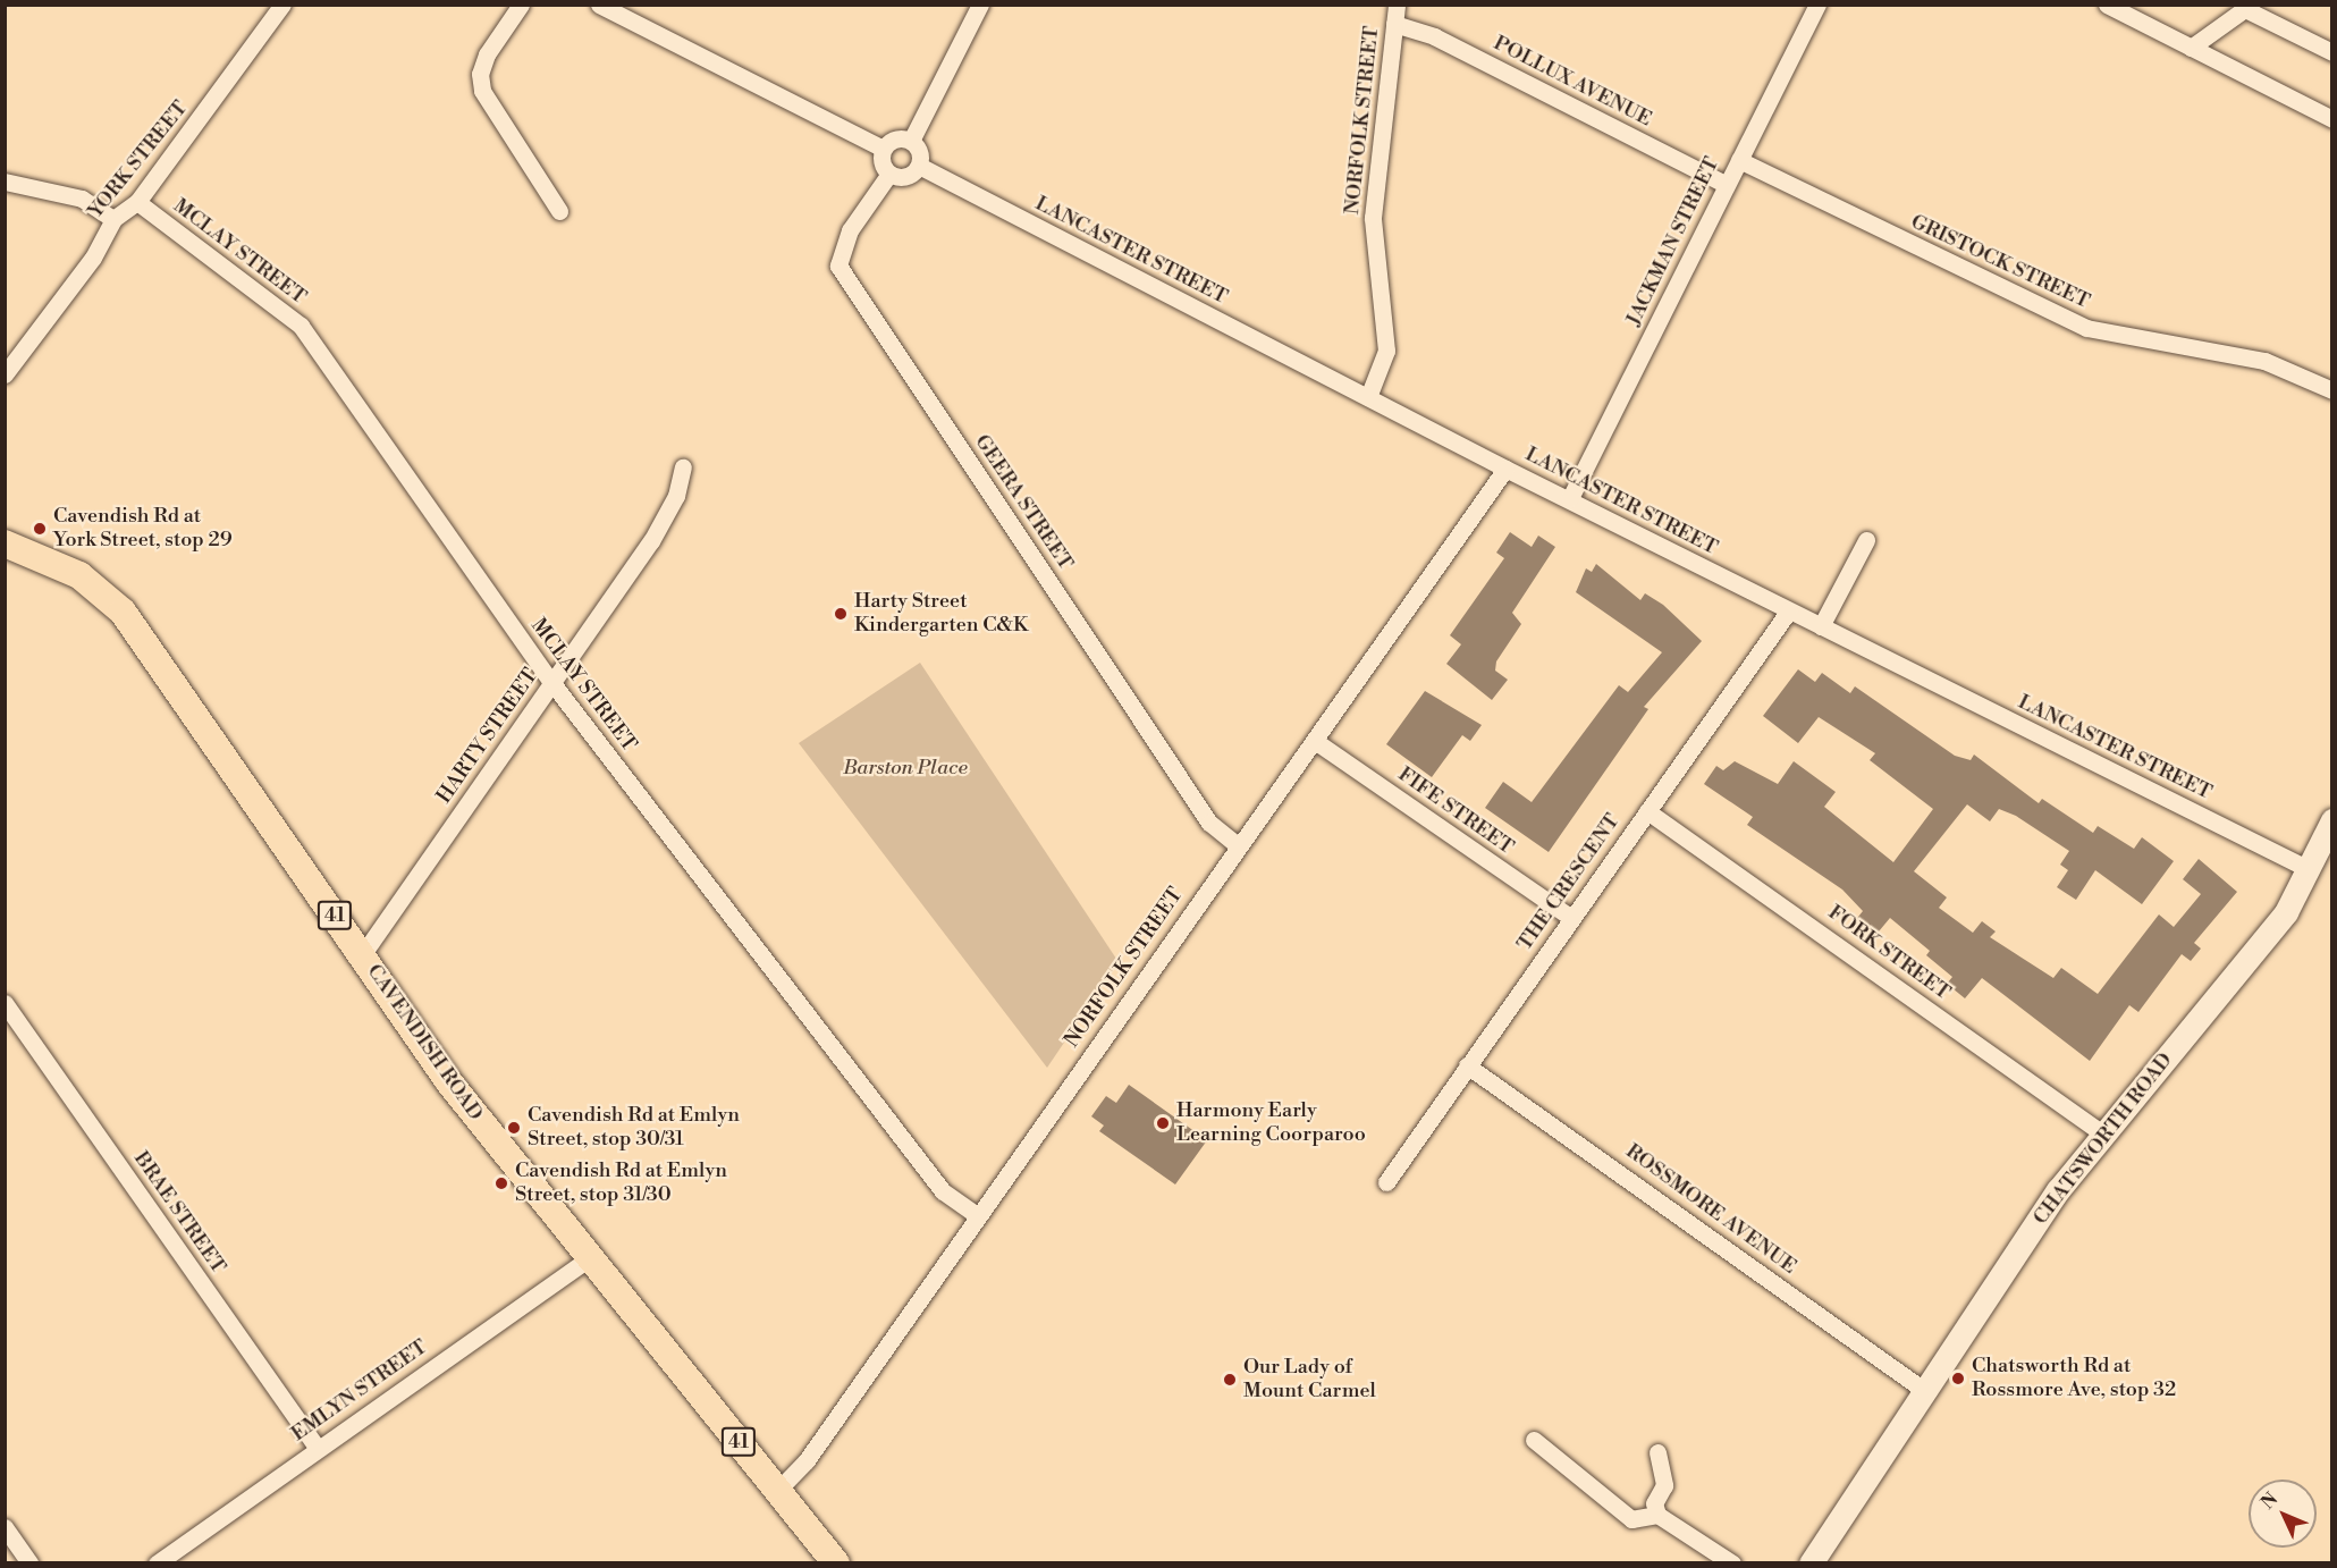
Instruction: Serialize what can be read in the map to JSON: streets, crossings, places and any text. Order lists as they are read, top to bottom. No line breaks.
{"streets":{"main road":["41","CAVENDISH ROAD","CHATSWORTH ROAD"],"street":["POLLUX AVENUE","NORFOLK STREET","YORK STREET","JACKMAN STREET","LANCASTER STREET","MCLAY STREET","GRISTOCK STREET","GEERA STREET","HARTY STREET","FIFE STREET","THE CRESCENT","FORK STREET","ROSSMORE AVENUE","BRAE STREET","EMLYN STREET"]},"crossings":[["POLLUX AVENUE","NORFOLK STREET"],["POLLUX AVENUE","JACKMAN STREET"],["NORFOLK STREET","LANCASTER STREET"],["NORFOLK STREET","MCLAY STREET"],["NORFOLK STREET","GEERA STREET"],["NORFOLK STREET","FIFE STREET"],["NORFOLK STREET","CAVENDISH ROAD"],["YORK STREET","MCLAY STREET"],["JACKMAN STREET","LANCASTER STREET"],["JACKMAN STREET","GRISTOCK STREET"],["LANCASTER STREET","GEERA STREET"],["LANCASTER STREET","THE CRESCENT"],["LANCASTER STREET","CHATSWORTH ROAD"],["MCLAY STREET","HARTY STREET"],["HARTY STREET","CAVENDISH ROAD"],["FIFE STREET","THE CRESCENT"],["THE CRESCENT","FORK STREET"],["THE CRESCENT","ROSSMORE AVENUE"],["FORK STREET","CHATSWORTH ROAD"],["CAVENDISH ROAD","EMLYN STREET"],["CHATSWORTH ROAD","ROSSMORE AVENUE"],["BRAE STREET","EMLYN STREET"]],"parks":["Barston Place"],"places":["Cavendish Rd at York Street, stop 29","Harty Street Kindergarten C&K","Harmony Early Learning Coorparoo","Cavendish Rd at Emlyn Street, stop 30/31","Cavendish Rd at Emlyn Street, stop 31/30","Chatsworth Rd at Rossmore Ave, stop 32","Our Lady of Mount Carmel"],"north":"top left"}
